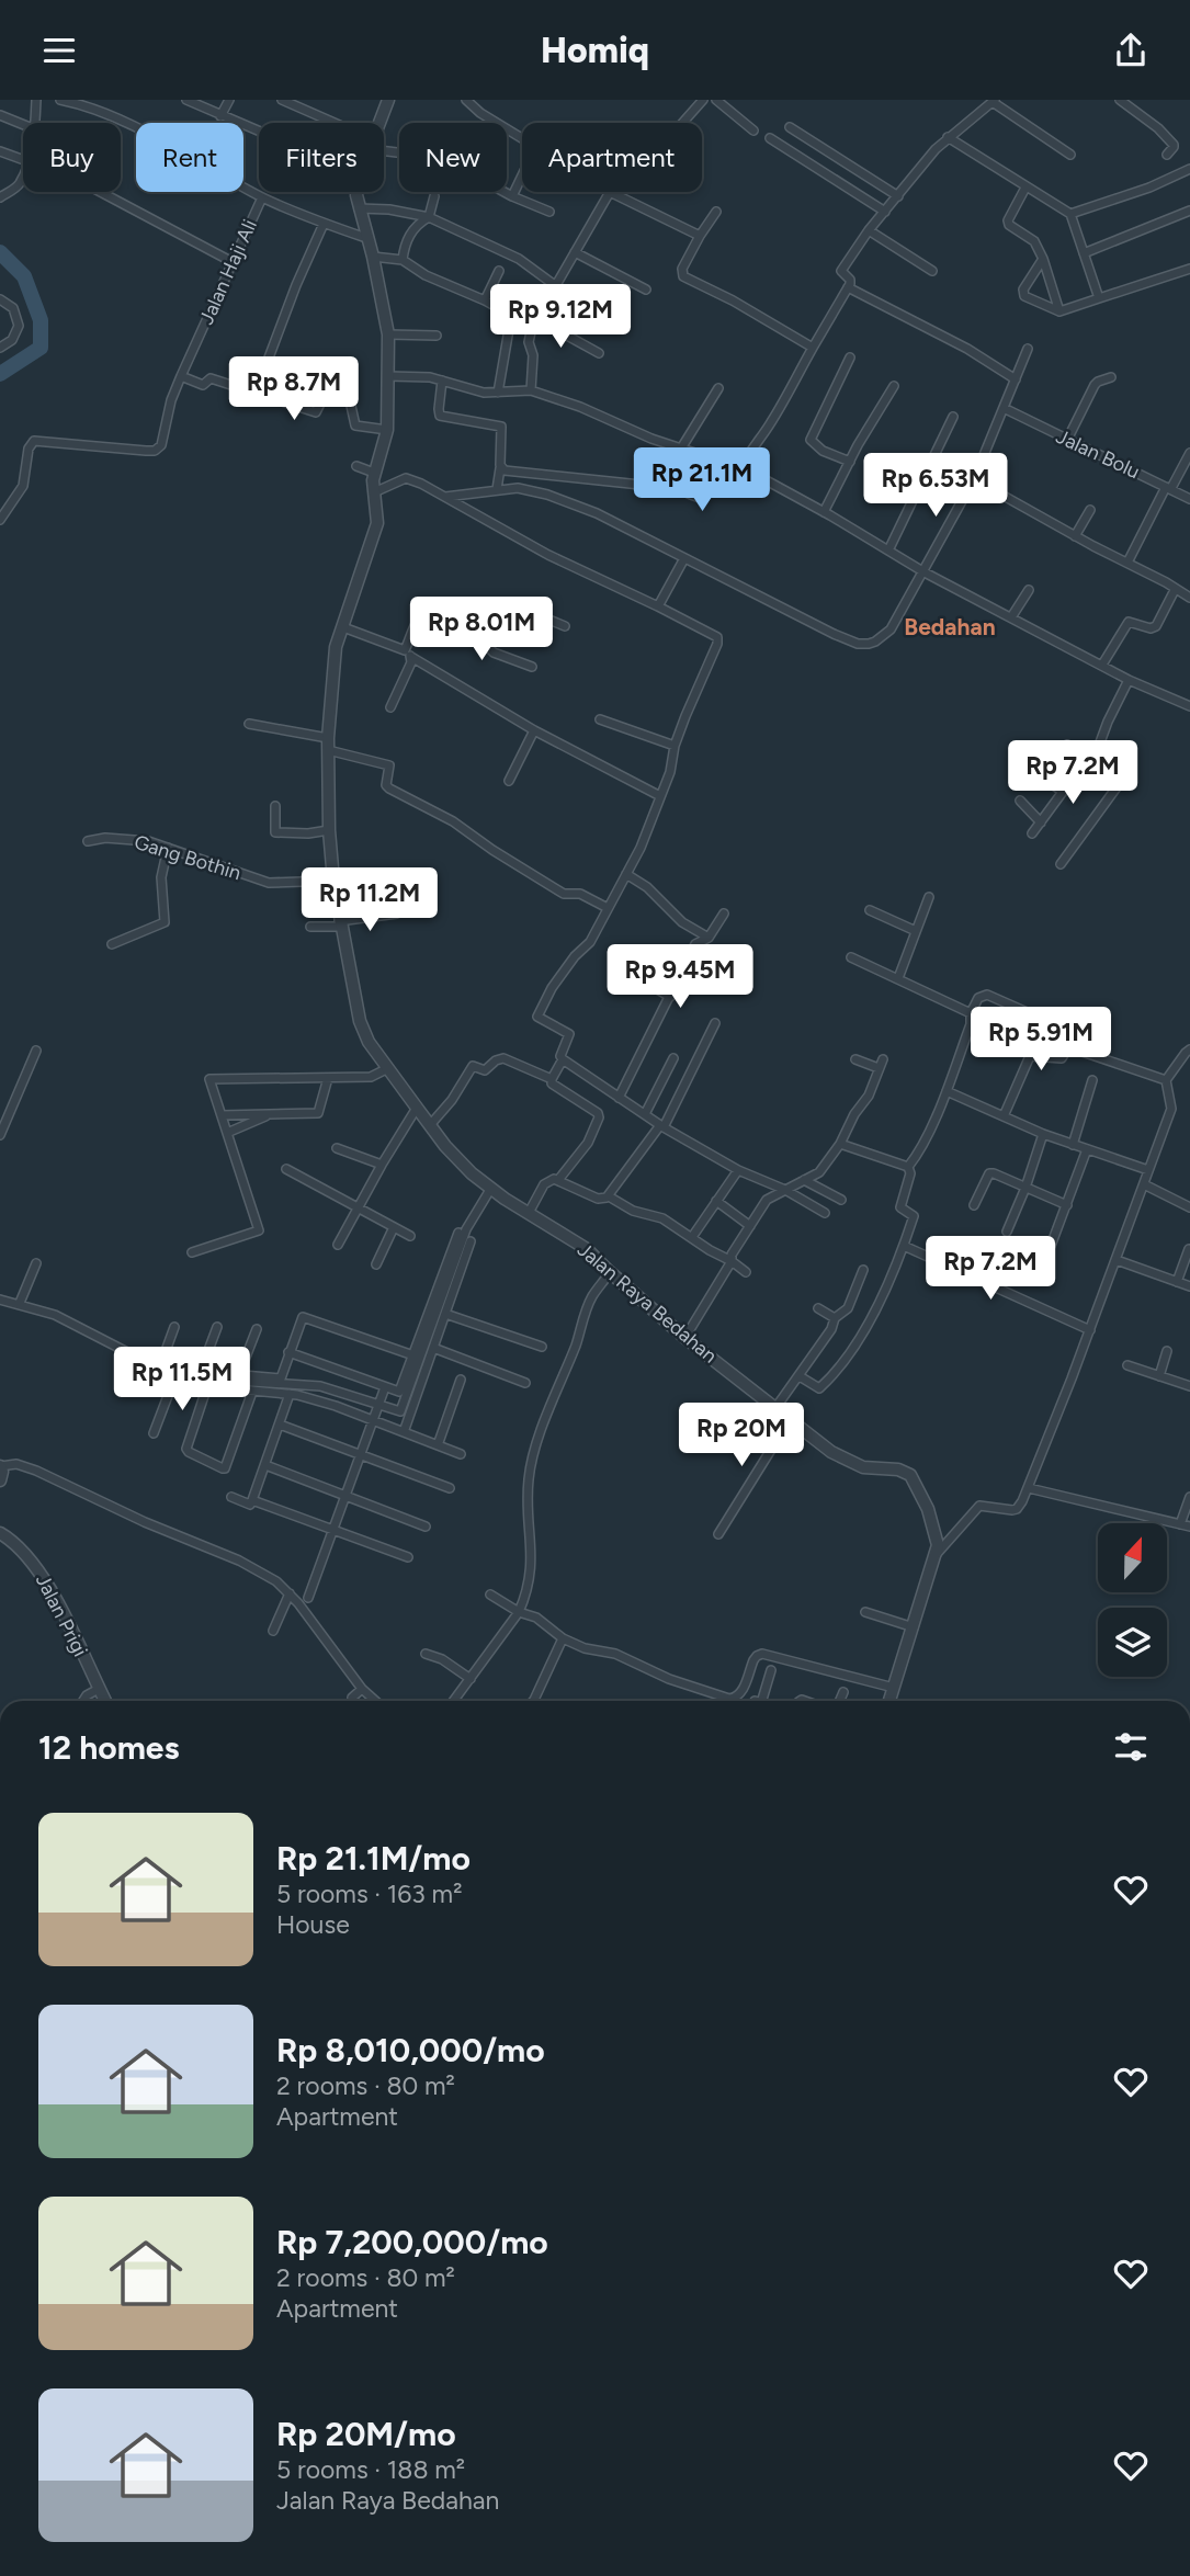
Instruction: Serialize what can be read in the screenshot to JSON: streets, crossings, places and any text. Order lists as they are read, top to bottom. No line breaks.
{"streets":{"street":["Jalan Haji Ali","Jalan Bolu","Gang Bothin","Jalan Raya Bedahan","Jalan Prigi"]},"crossings":[["Gang Bothin","Jalan Raya Bedahan"]],"districts":["Bedahan"],"north":"top","page":{"header":"Homiq","chip":["Buy","Rent","Filters","New","Apartment"],"price":["Rp 9.12M","Rp 8.7M","Rp 21.1M","Rp 6.53M","Rp 8.01M","Rp 7.2M","Rp 11.2M","Rp 9.45M","Rp 5.91M","Rp 7.2M","Rp 11.5M","Rp 20M"],"heading":"12 homes","list":[{"name":"Rp 21.1M/mo","note":"5 rooms · 163 m² · House"},{"name":"Rp 8,010,000/mo","note":"2 rooms · 80 m² · Apartment"},{"name":"Rp 7,200,000/mo","note":"2 rooms · 80 m² · Apartment"},{"name":"Rp 20M/mo","note":"5 rooms · 188 m² · Jalan Raya Bedahan"}]}}
